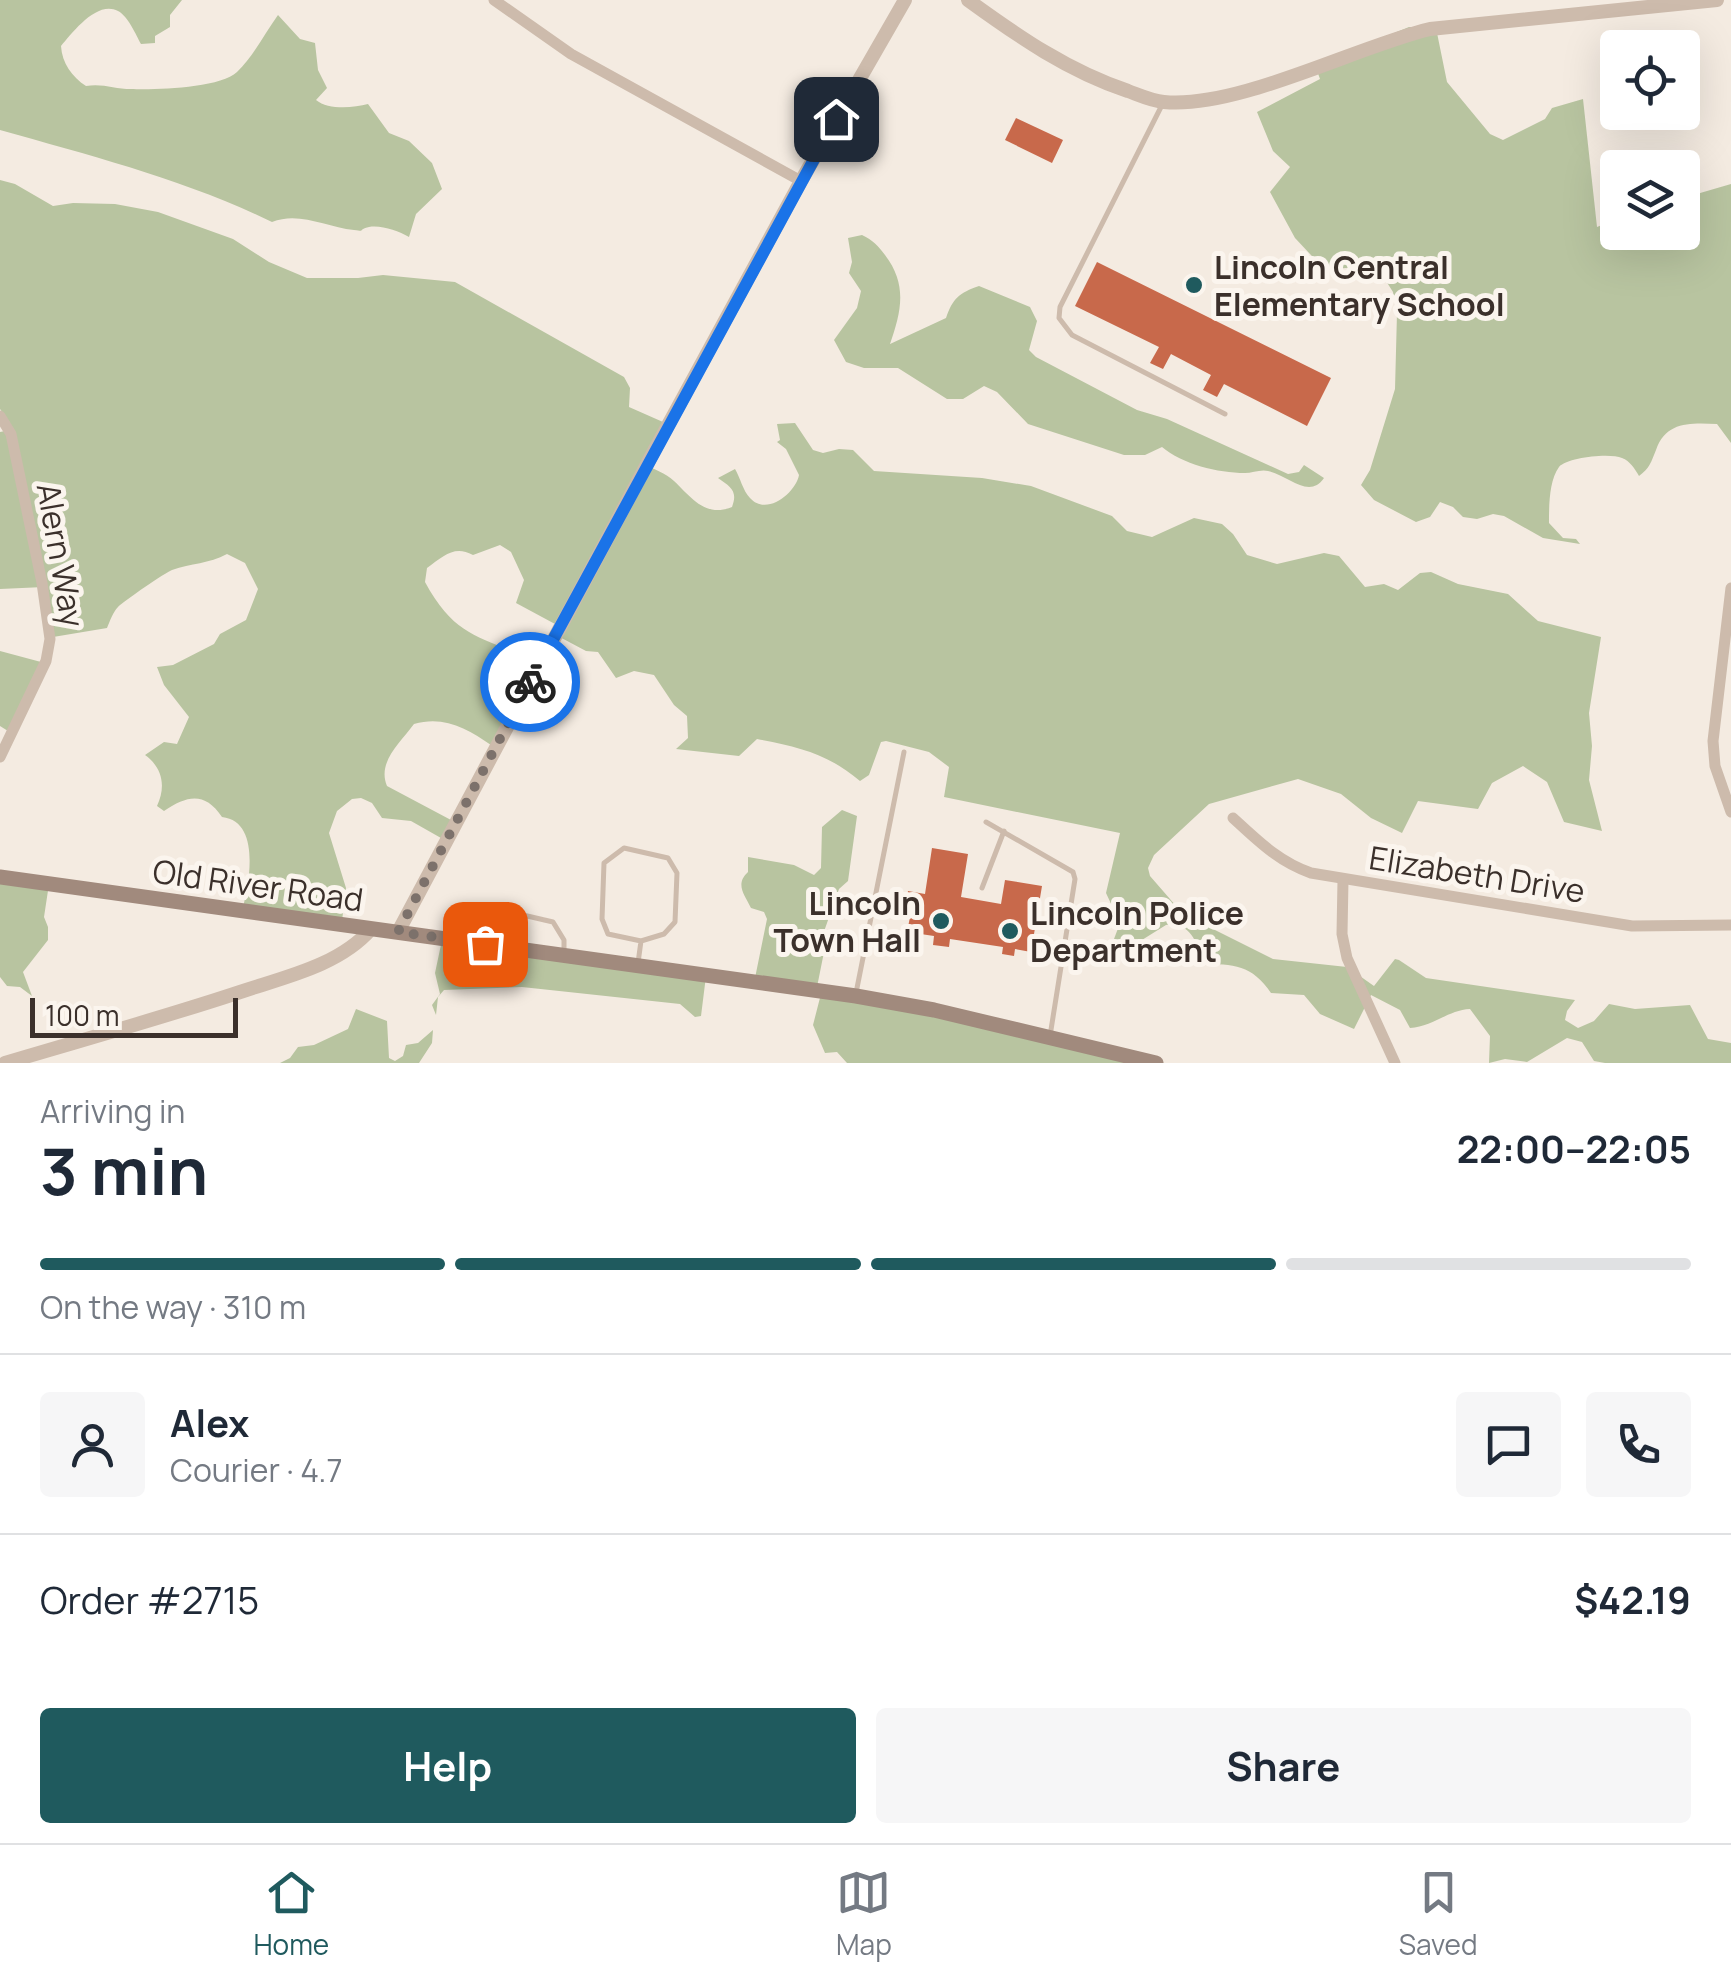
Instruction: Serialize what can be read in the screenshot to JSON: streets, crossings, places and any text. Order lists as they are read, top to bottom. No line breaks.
{"streets":{"main road":["Old River Road"],"street":["Alern Way","Elizabeth Drive"]},"places":["Lincoln Central Elementary School","Lincoln Town Hall","Lincoln Police Department"],"scale_bar":"100 m","page":{"scale":"100 m","heading":["3 min","Arriving in","22:00–22:05"],"panel":["Alex","Courier · 4.7","Order #2715","$42.19"],"bar":"On the way · 310 m","buttons":["Help","Share"],"tabs":["Home","Map","Saved"]}}
